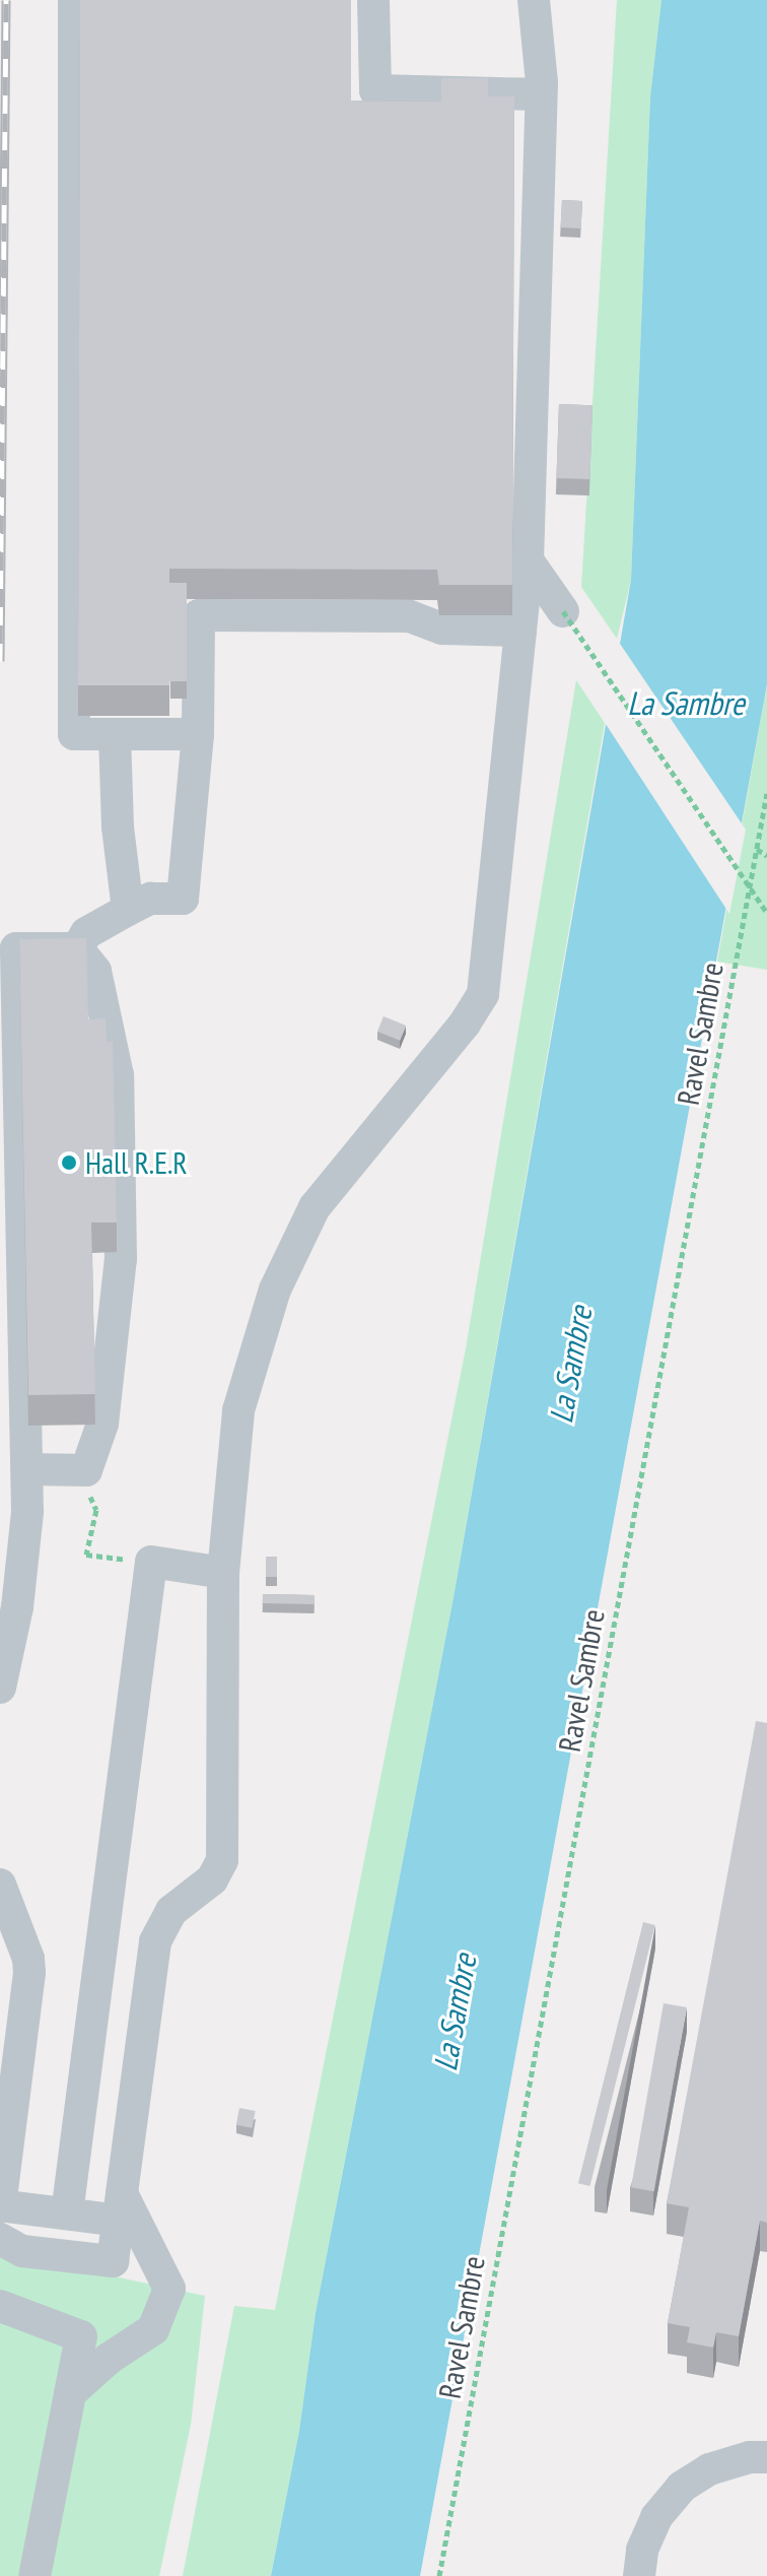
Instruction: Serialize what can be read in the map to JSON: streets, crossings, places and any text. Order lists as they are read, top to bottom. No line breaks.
{"streets":{"path":["Ravel Sambre"]},"water":["La Sambre"],"places":["Hall R.E.R"]}
